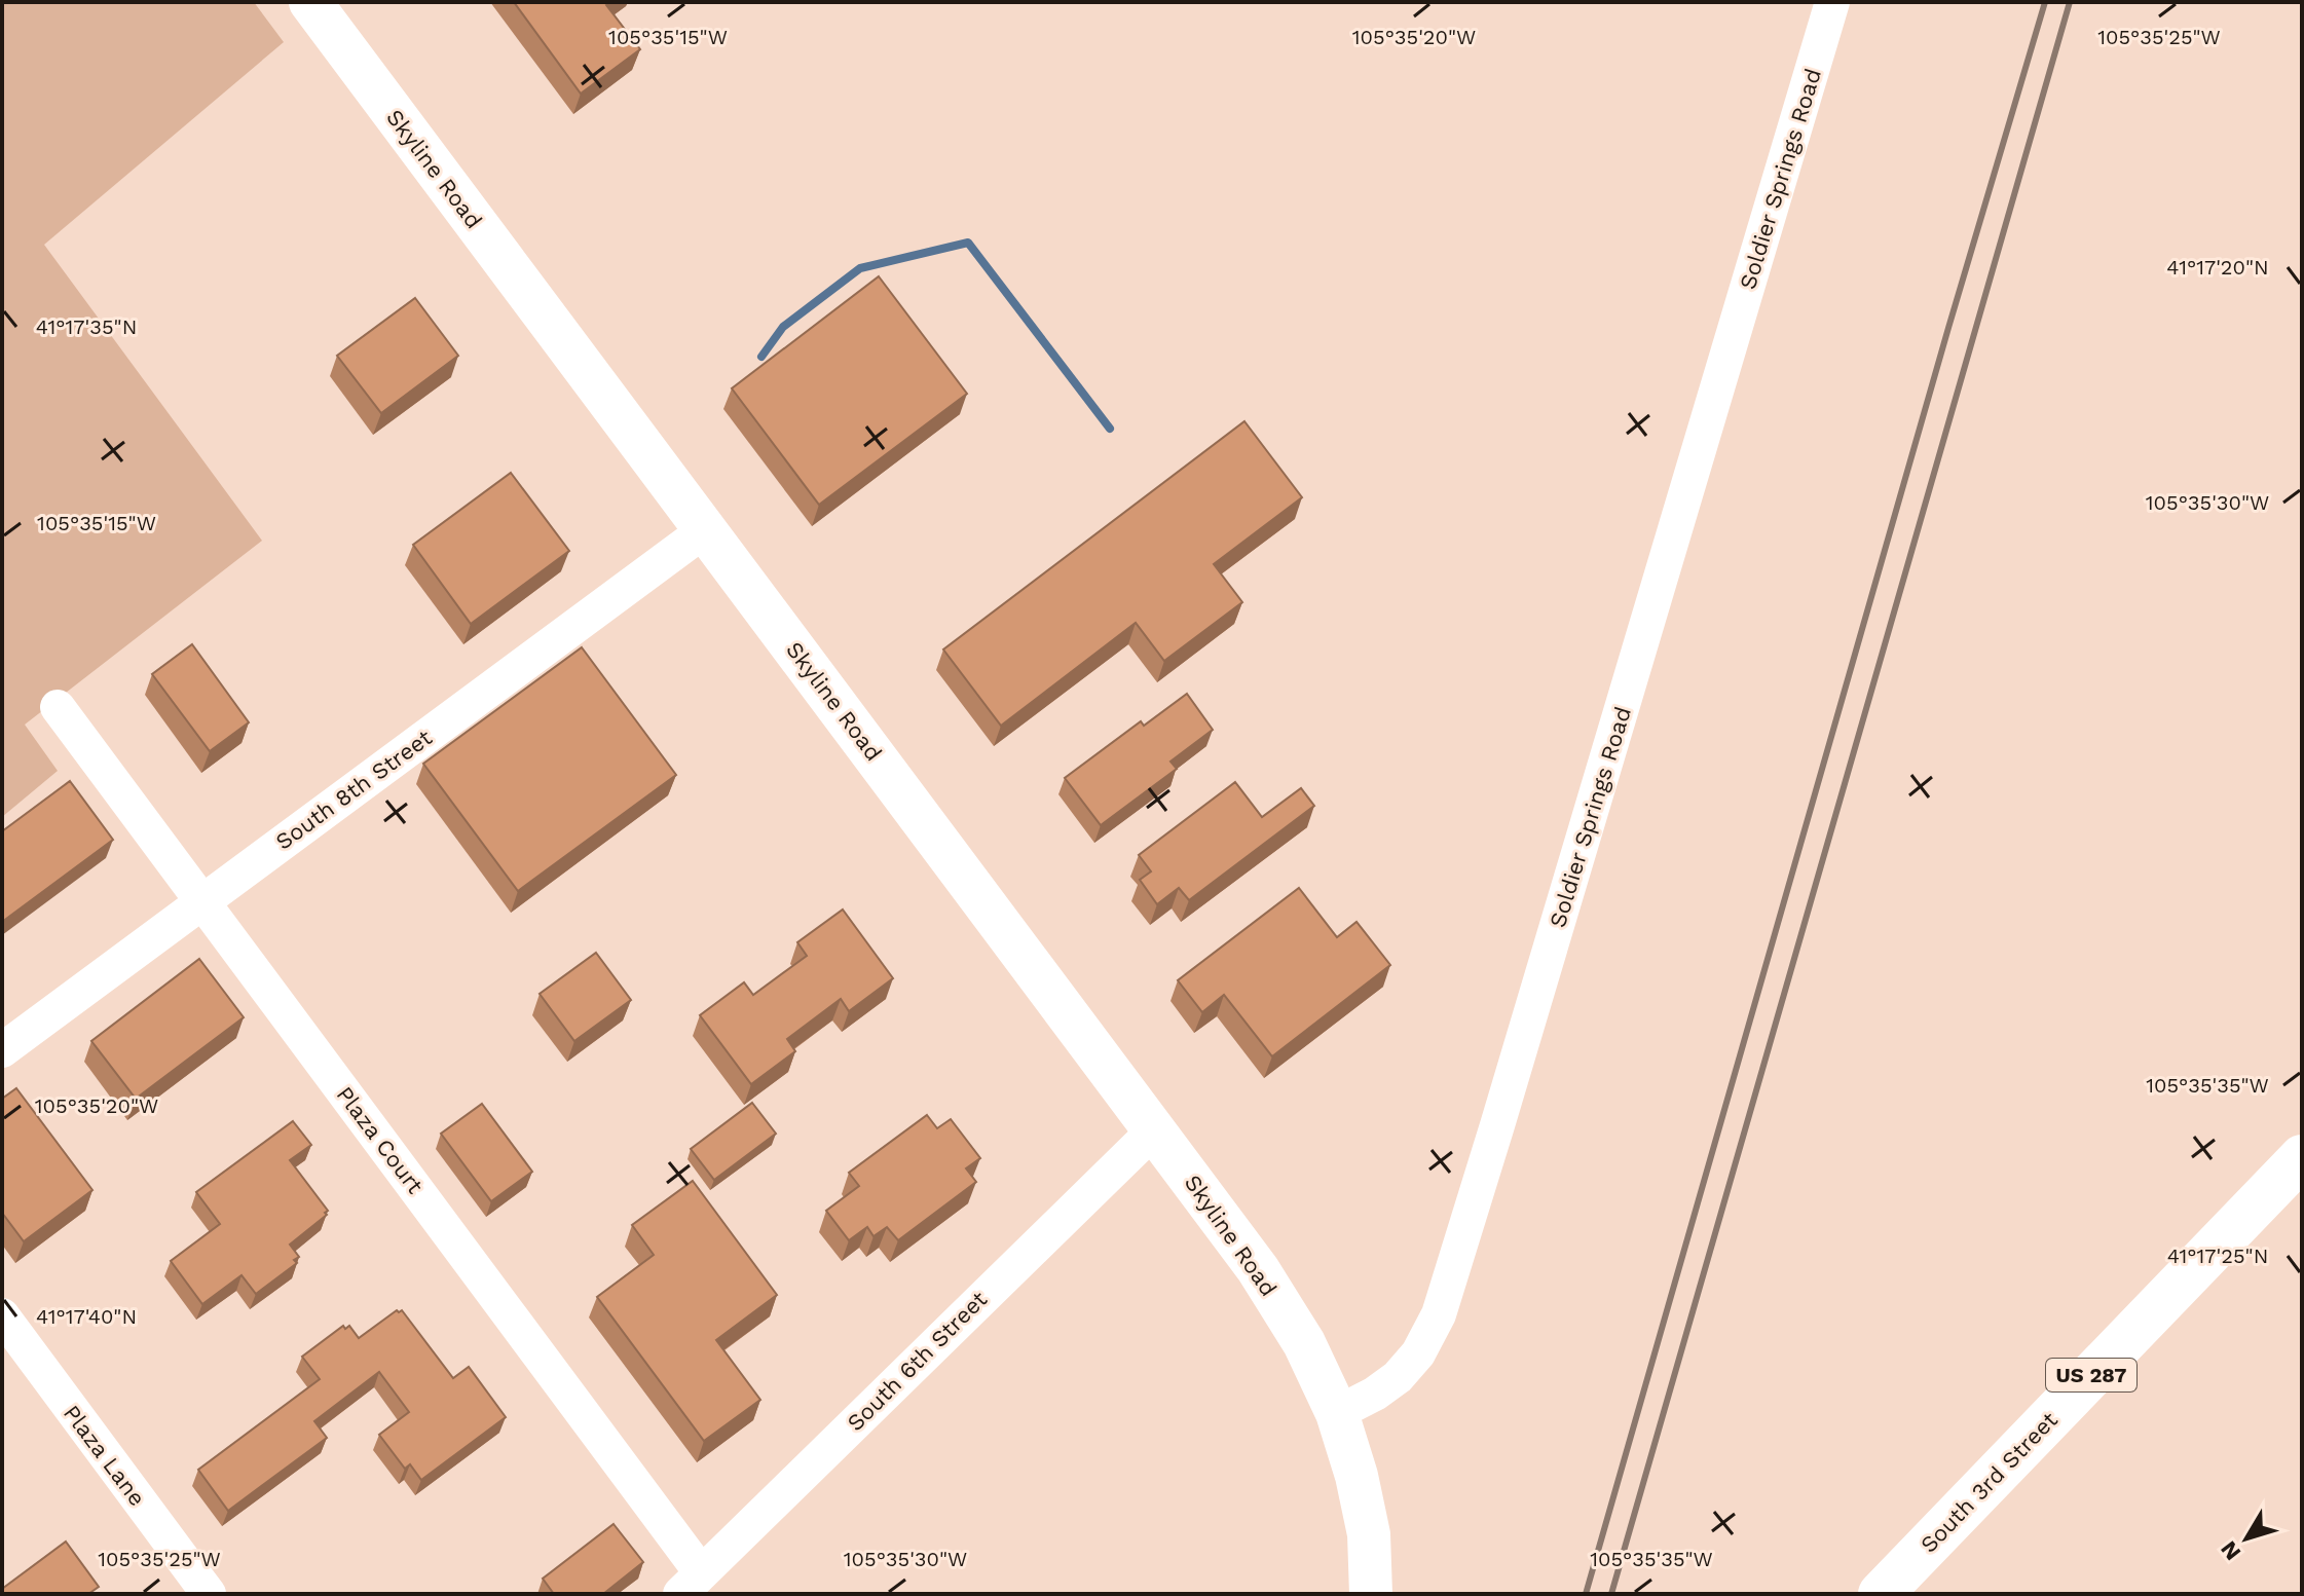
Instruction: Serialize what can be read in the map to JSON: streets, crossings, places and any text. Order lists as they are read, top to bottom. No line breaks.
{"streets":{"highway":["US 287","South 3rd Street"],"main road":["Skyline Road"],"street":["Soldier Springs Road","South 8th Street","Plaza Court","South 6th Street","Plaza Lane"]},"crossings":[["Skyline Road","Soldier Springs Road"],["Skyline Road","South 8th Street"],["Skyline Road","South 6th Street"],["South 8th Street","Plaza Court"],["Plaza Court","South 6th Street"]],"north":"bottom left","coordinates":["105°35'15\"W","105°35'20\"W","105°35'25\"W","41°17'20\"N","41°17'35\"N","105°35'30\"W","105°35'35\"W","41°17'25\"N","41°17'40\"N"]}
